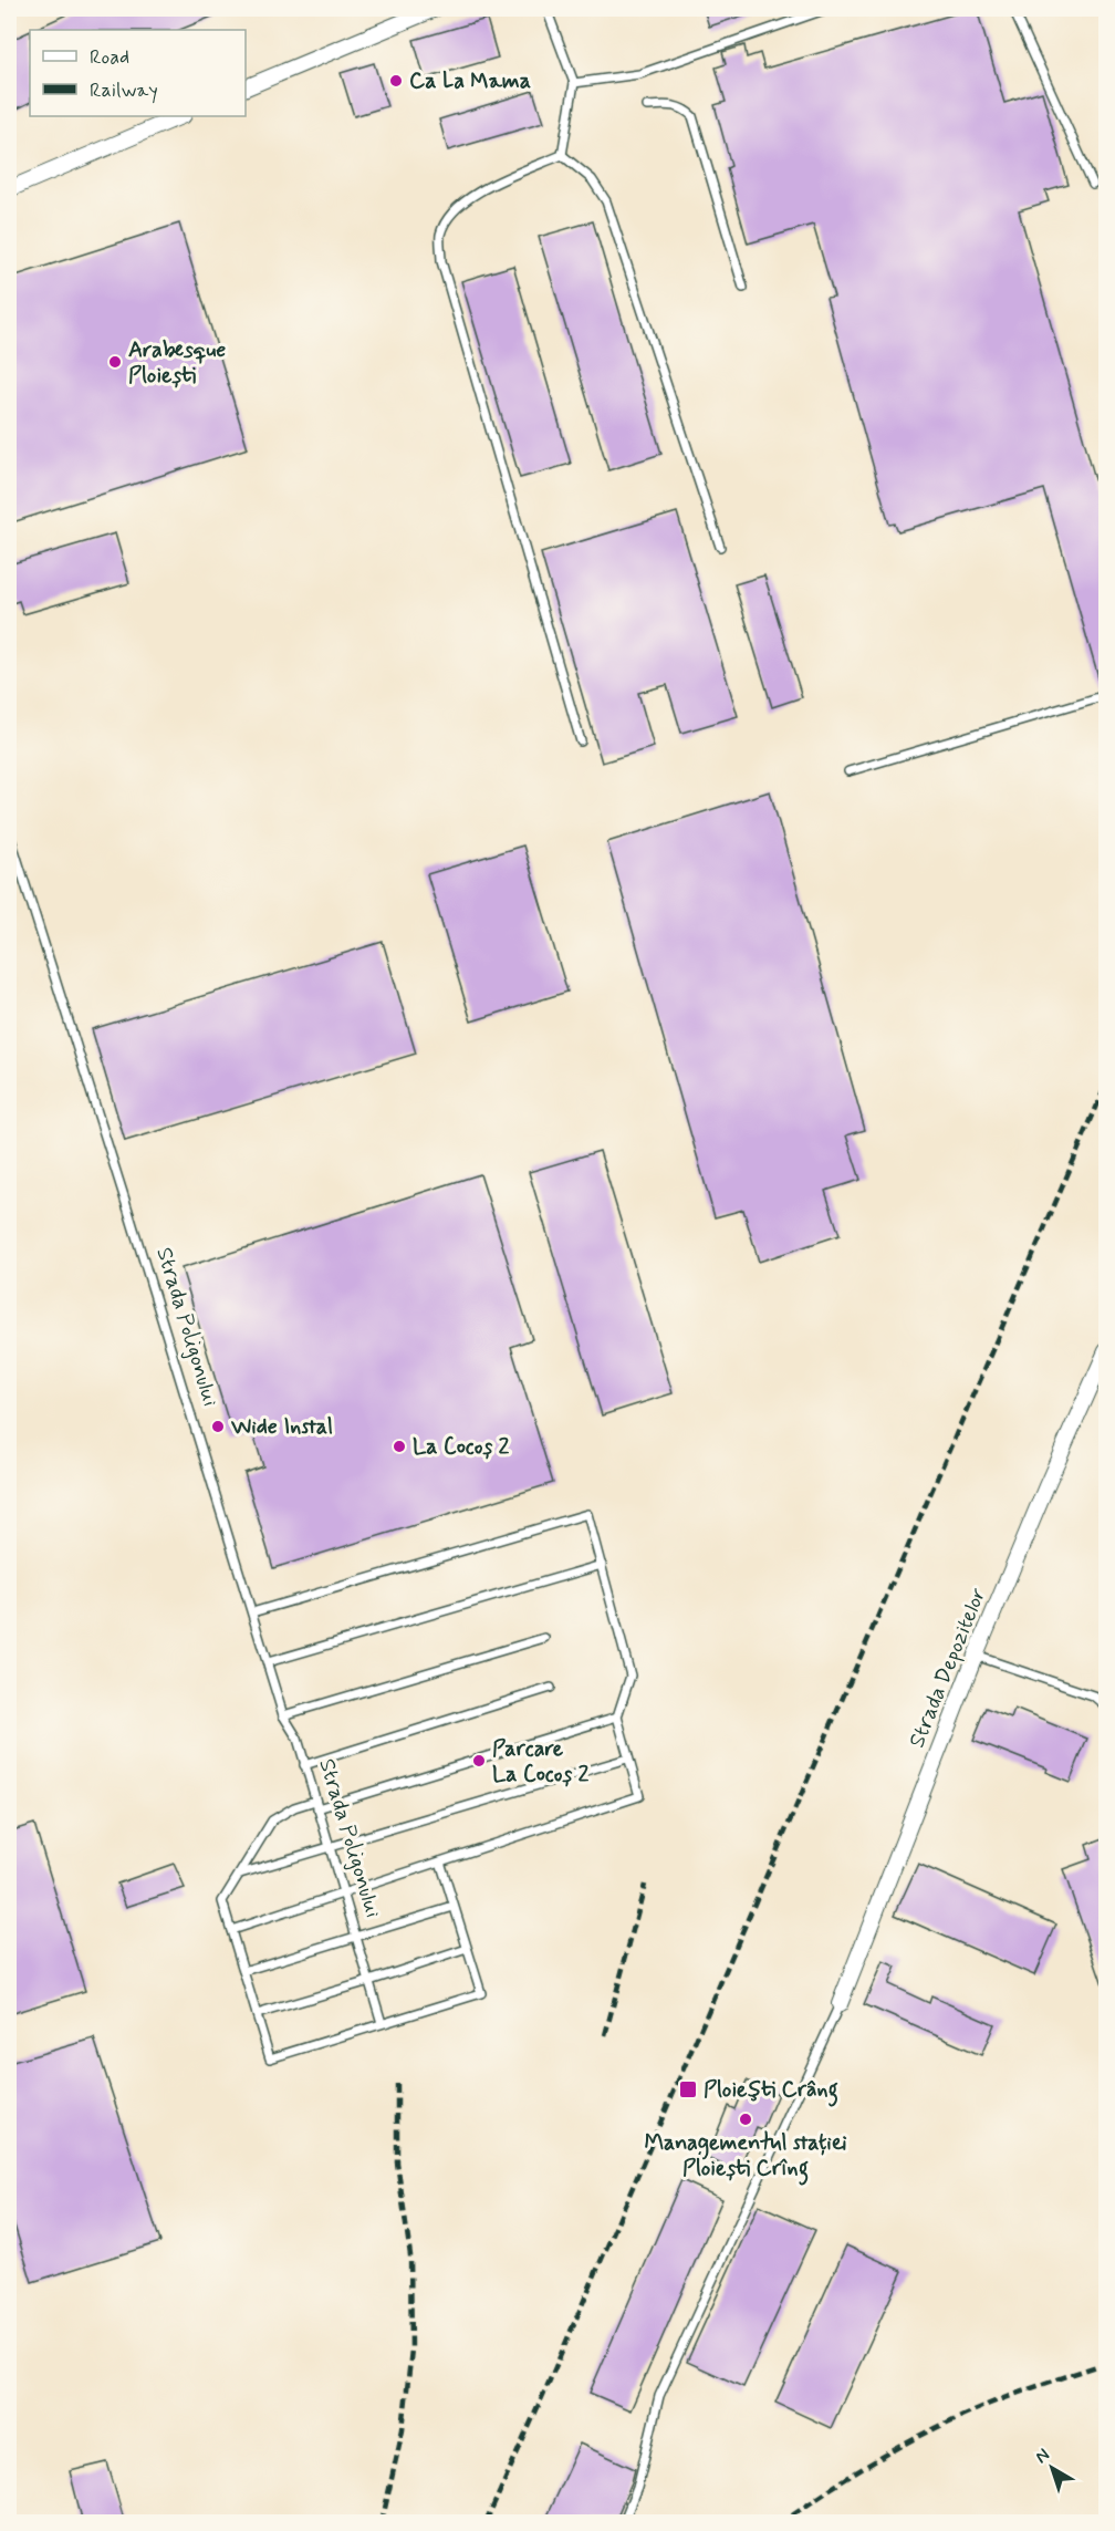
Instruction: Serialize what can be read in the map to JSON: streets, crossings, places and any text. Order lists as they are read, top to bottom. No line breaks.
{"streets":{"street":["Strada Depozitelor"],"lane":["Strada Poligonului"]},"places":{"other":["Ca La Mama","Arabesque Ploiești","Wide Instal","La Cocoș 2","Parcare La Cocoș 2","Managementul stației Ploiești Crîng"],"transit":["Ploieşti Crâng"]},"legend":["Road","Railway"],"north":"top left"}
